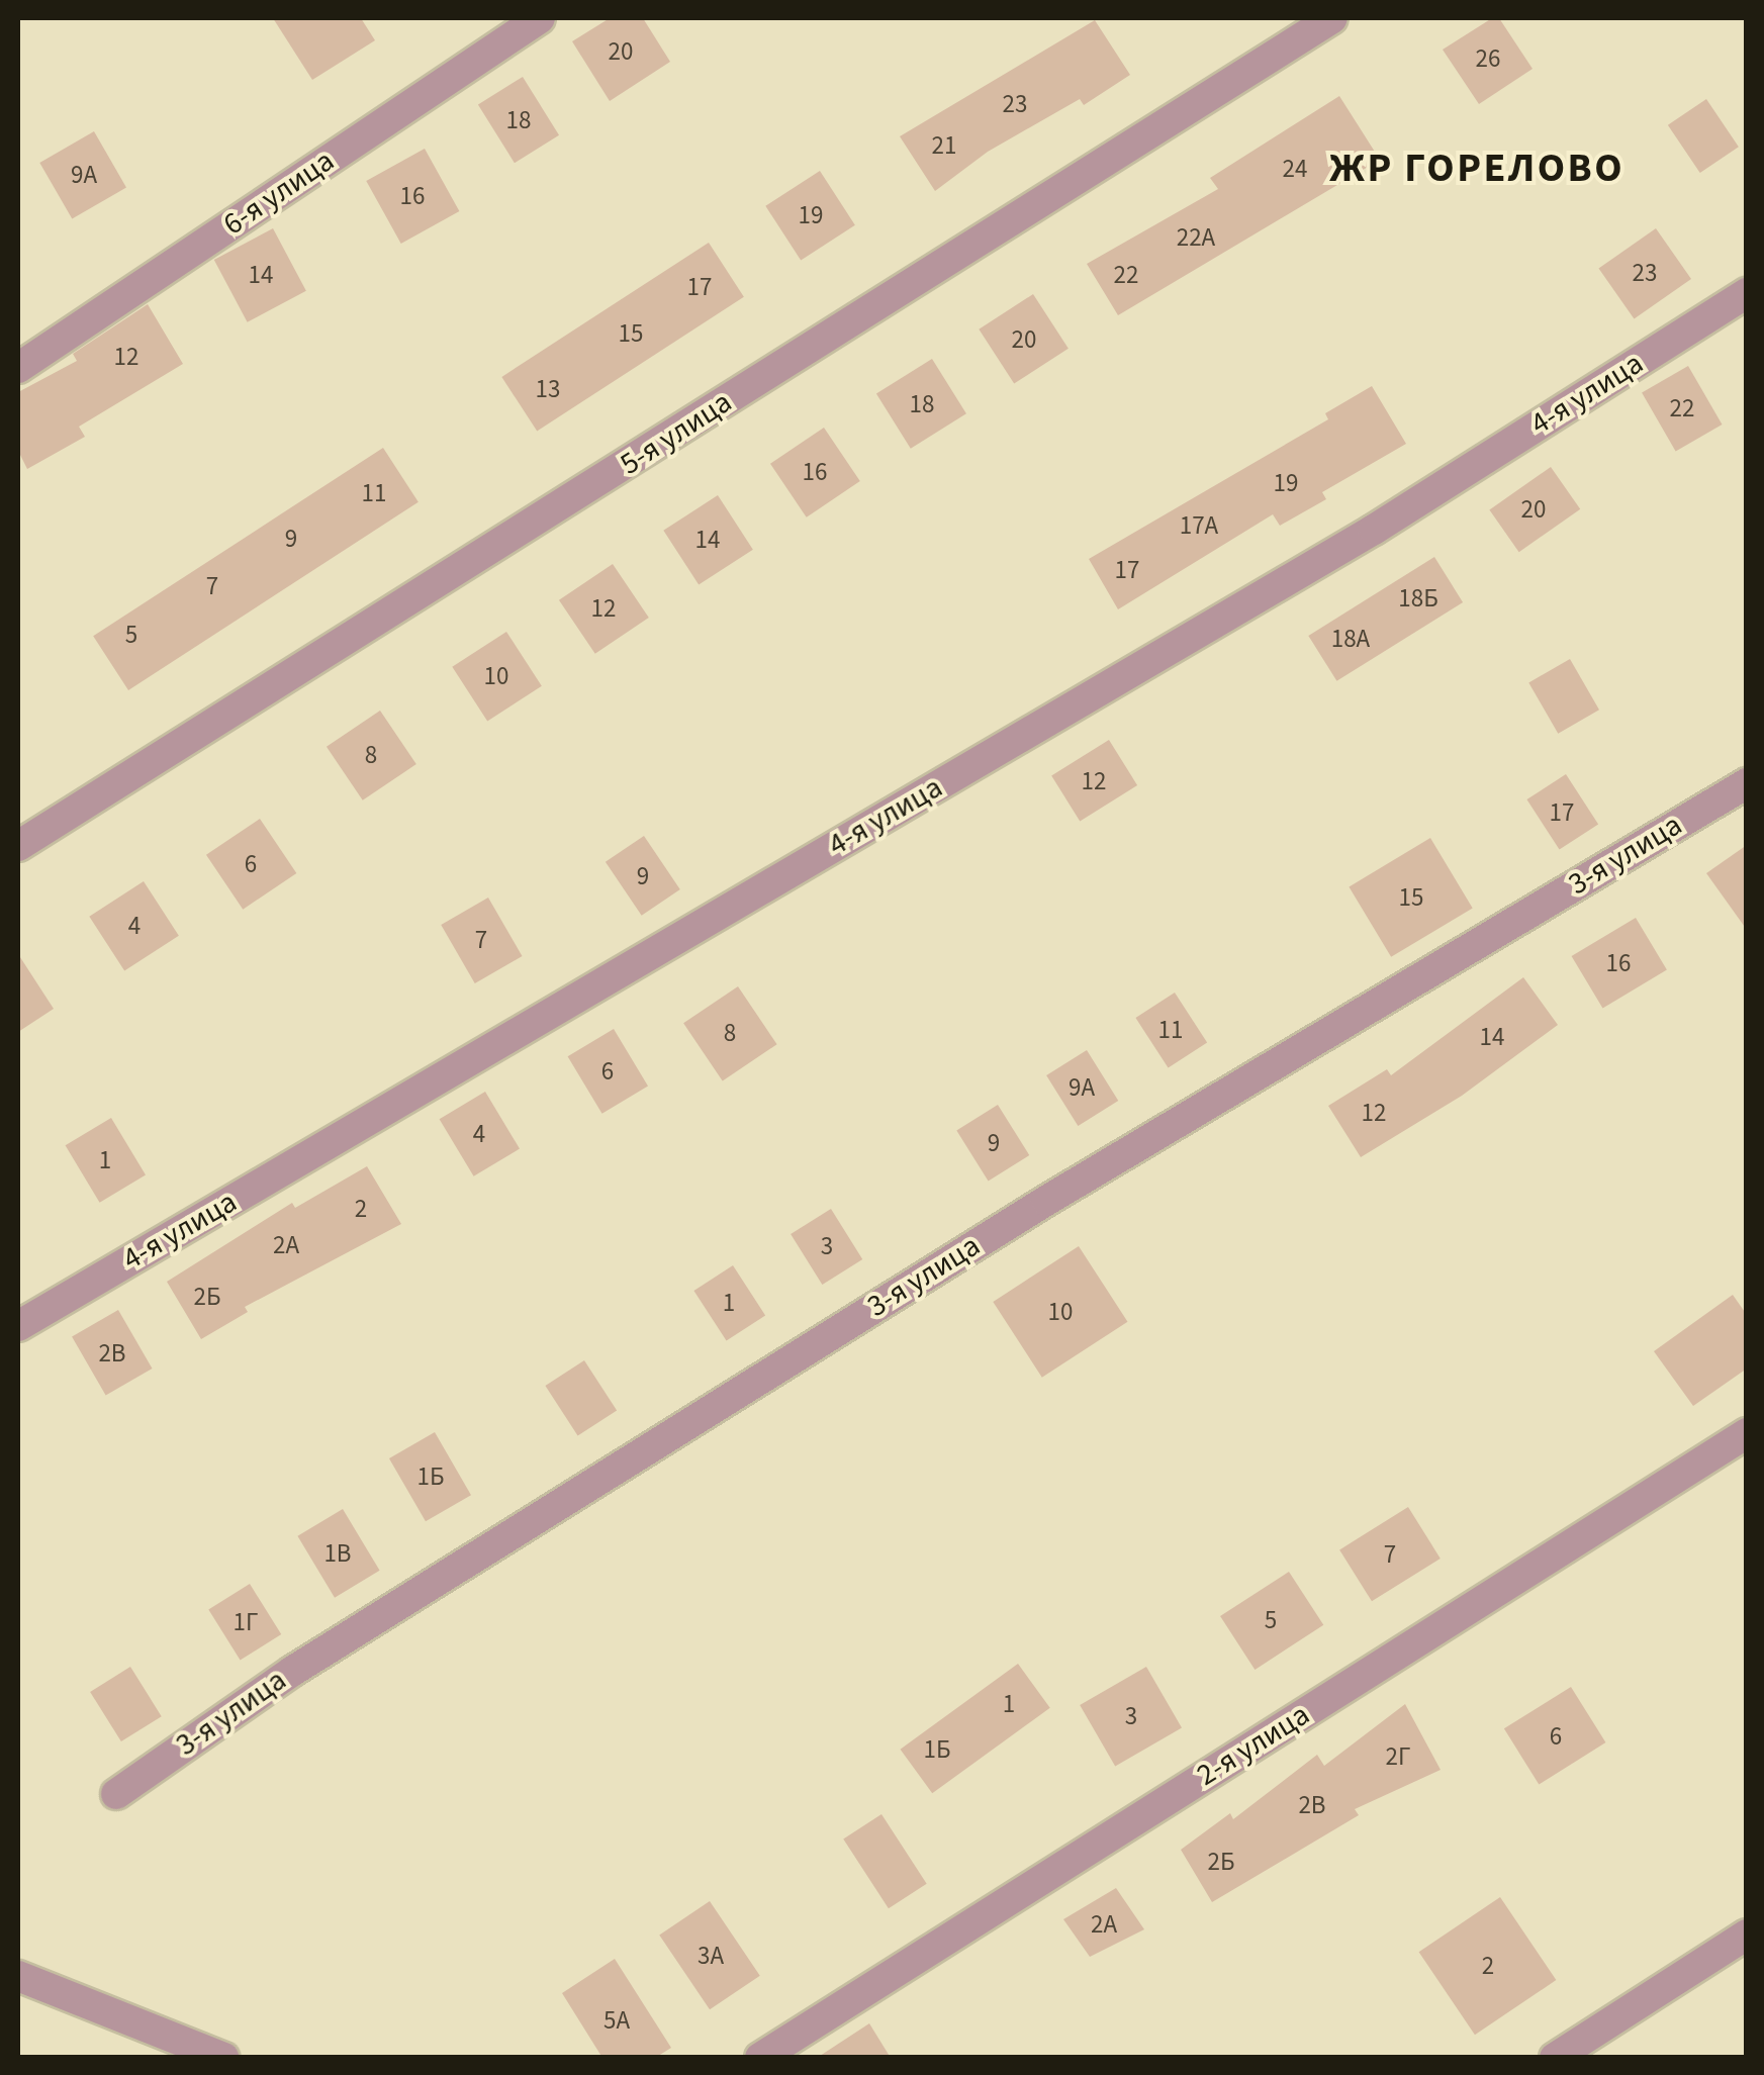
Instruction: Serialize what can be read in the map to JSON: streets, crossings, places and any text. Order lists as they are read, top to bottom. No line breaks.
{"streets":{"street":["6-я улица","4-я улица","5-я улица","3-я улица","2-я улица"]},"districts":["ЖР ГОРЕЛОВО"],"house_numbers":["20","26","23","18","21","24","9А","16","19","22А","23","14","22","17","15","20","12","13","18","22","16","19","11","20","17А","9","14","17","7","18Б","12","5","18А","10","8","12","17","6","9","15","4","7","16","11","8","14","6","9А","12","4","9","1","2","2А","3","2Б","1","10","2В","1Б","1В","7","5","1Г","1","3","6","1Б","2Г","2В","2Б","2А","3А","2","5А"]}
